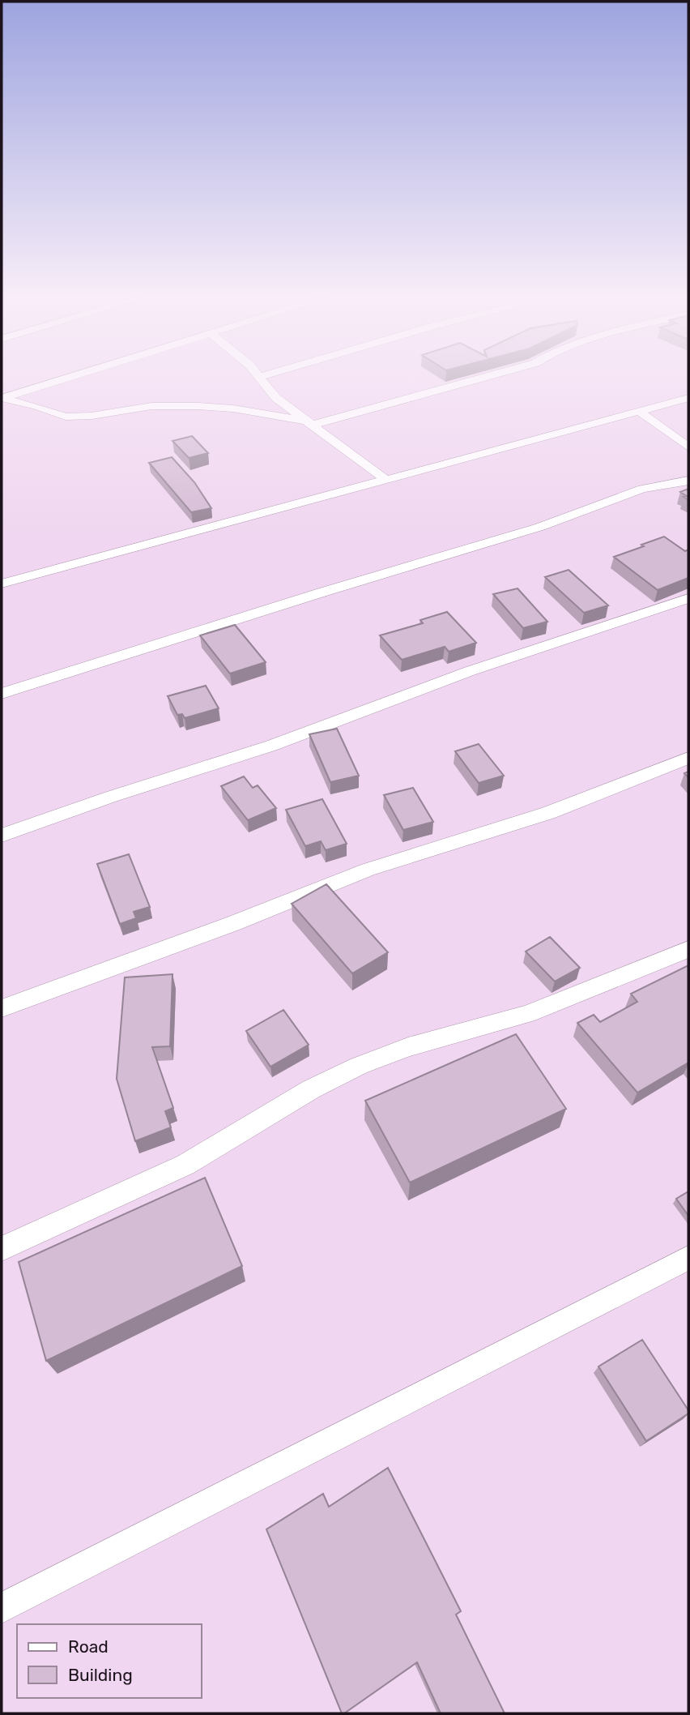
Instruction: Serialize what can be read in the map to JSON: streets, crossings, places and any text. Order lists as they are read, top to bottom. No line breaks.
{"legend":["Road","Building"]}
